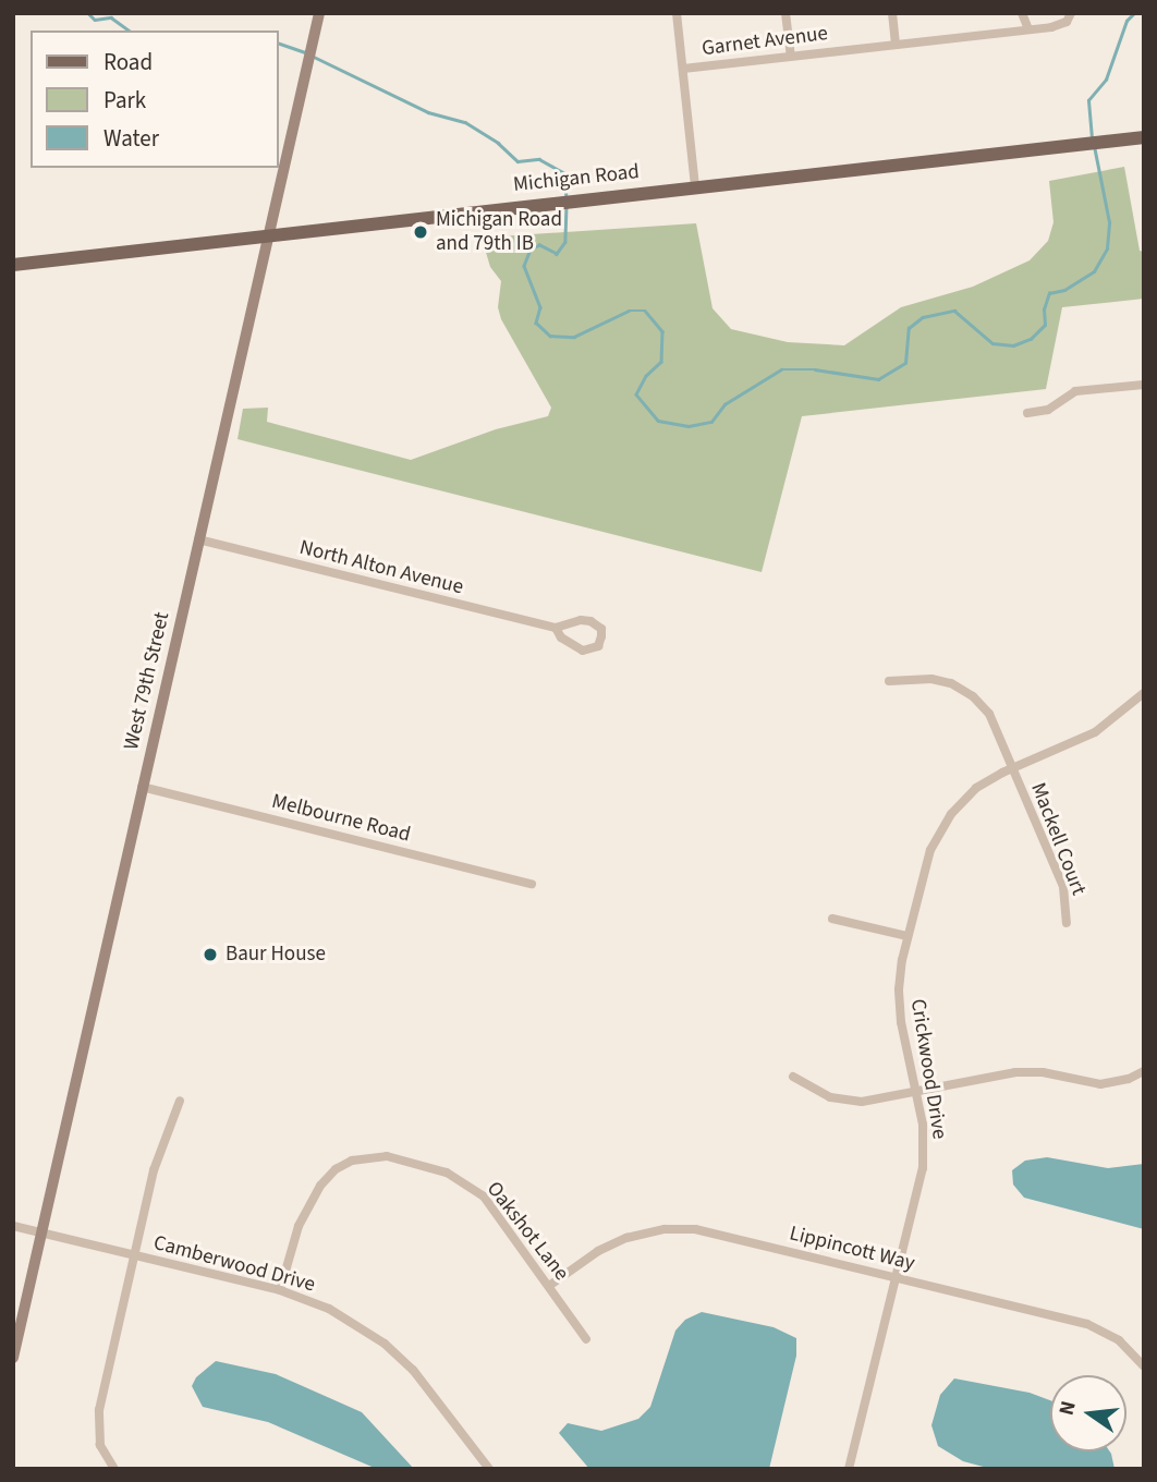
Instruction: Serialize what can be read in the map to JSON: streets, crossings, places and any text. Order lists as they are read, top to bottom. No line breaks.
{"streets":{"main road":["Michigan Road","West 79th Street"],"street":["Garnet Avenue","North Alton Avenue","Melbourne Road","Mackell Court","Crickwood Drive","Oakshot Lane","Lippincott Way","Camberwood Drive"]},"crossings":[["Michigan Road","West 79th Street"],["North Alton Avenue","West 79th Street"],["West 79th Street","Melbourne Road"],["West 79th Street","Camberwood Drive"],["Mackell Court","Crickwood Drive"],["Crickwood Drive","Lippincott Way"],["Oakshot Lane","Lippincott Way"],["Oakshot Lane","Camberwood Drive"]],"places":["Michigan Road and 79th IB","Baur House"],"legend":["Road","Park","Water"],"north":"left"}
